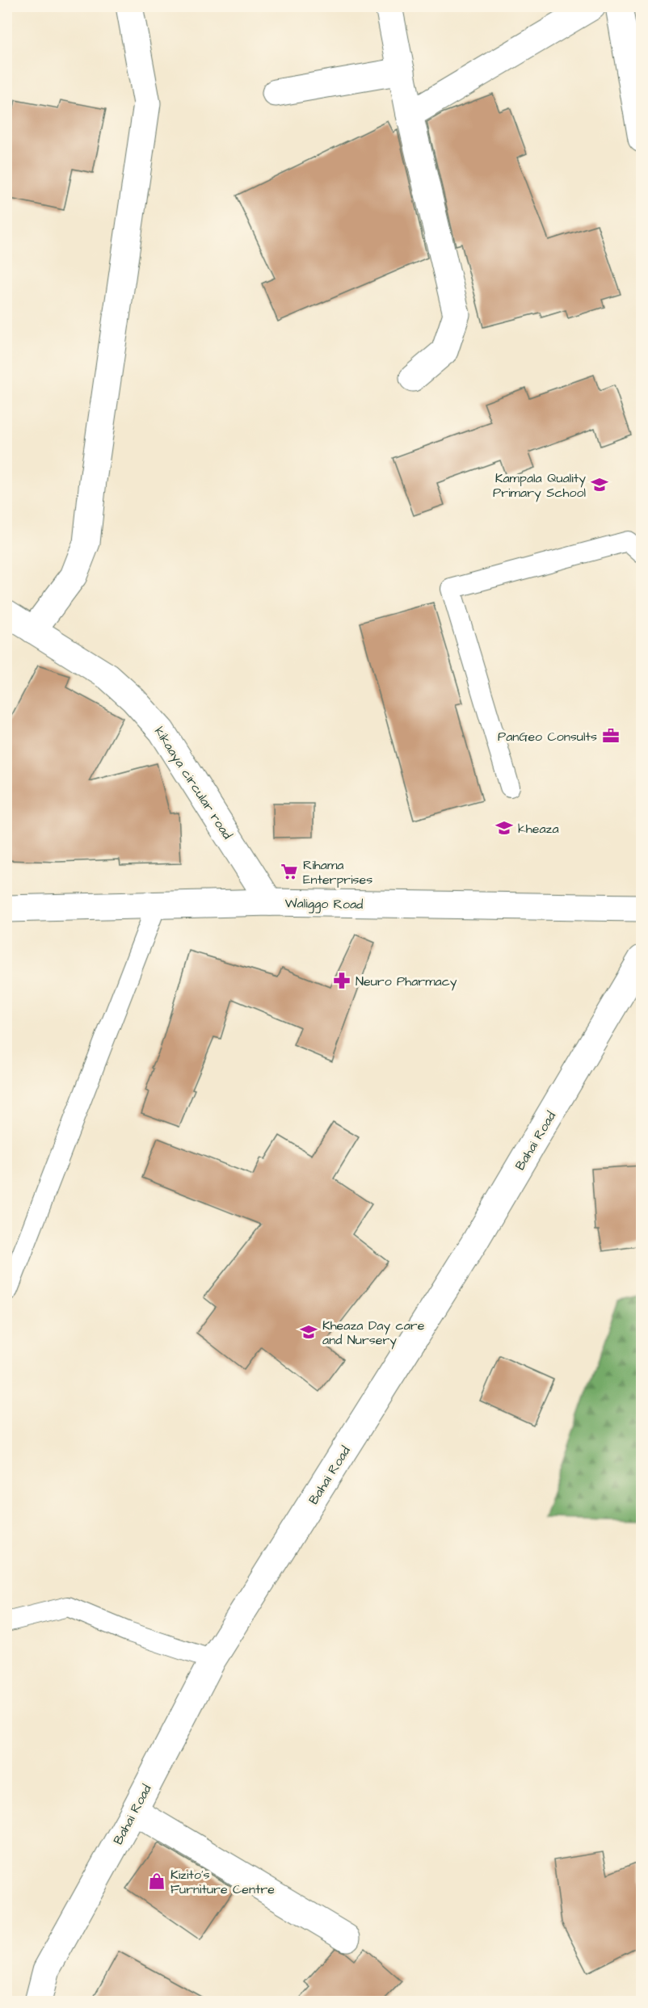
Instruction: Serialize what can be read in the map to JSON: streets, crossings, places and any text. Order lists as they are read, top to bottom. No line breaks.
{"streets":{"street":["kikaaya circular road","Waliggo Road","Bahai Road"]},"crossings":[["kikaaya circular road","Waliggo Road"]],"places":{"school or university":["Kampala Quality Primary School","kheaza","Kheaza Day care and Nursery"],"office":["PanGeo Consults"],"supermarket":["Rihama Enterprises"],"pharmacy":["Neuro Pharmacy"],"shop":["Kizito's Furniture Centre"]}}
